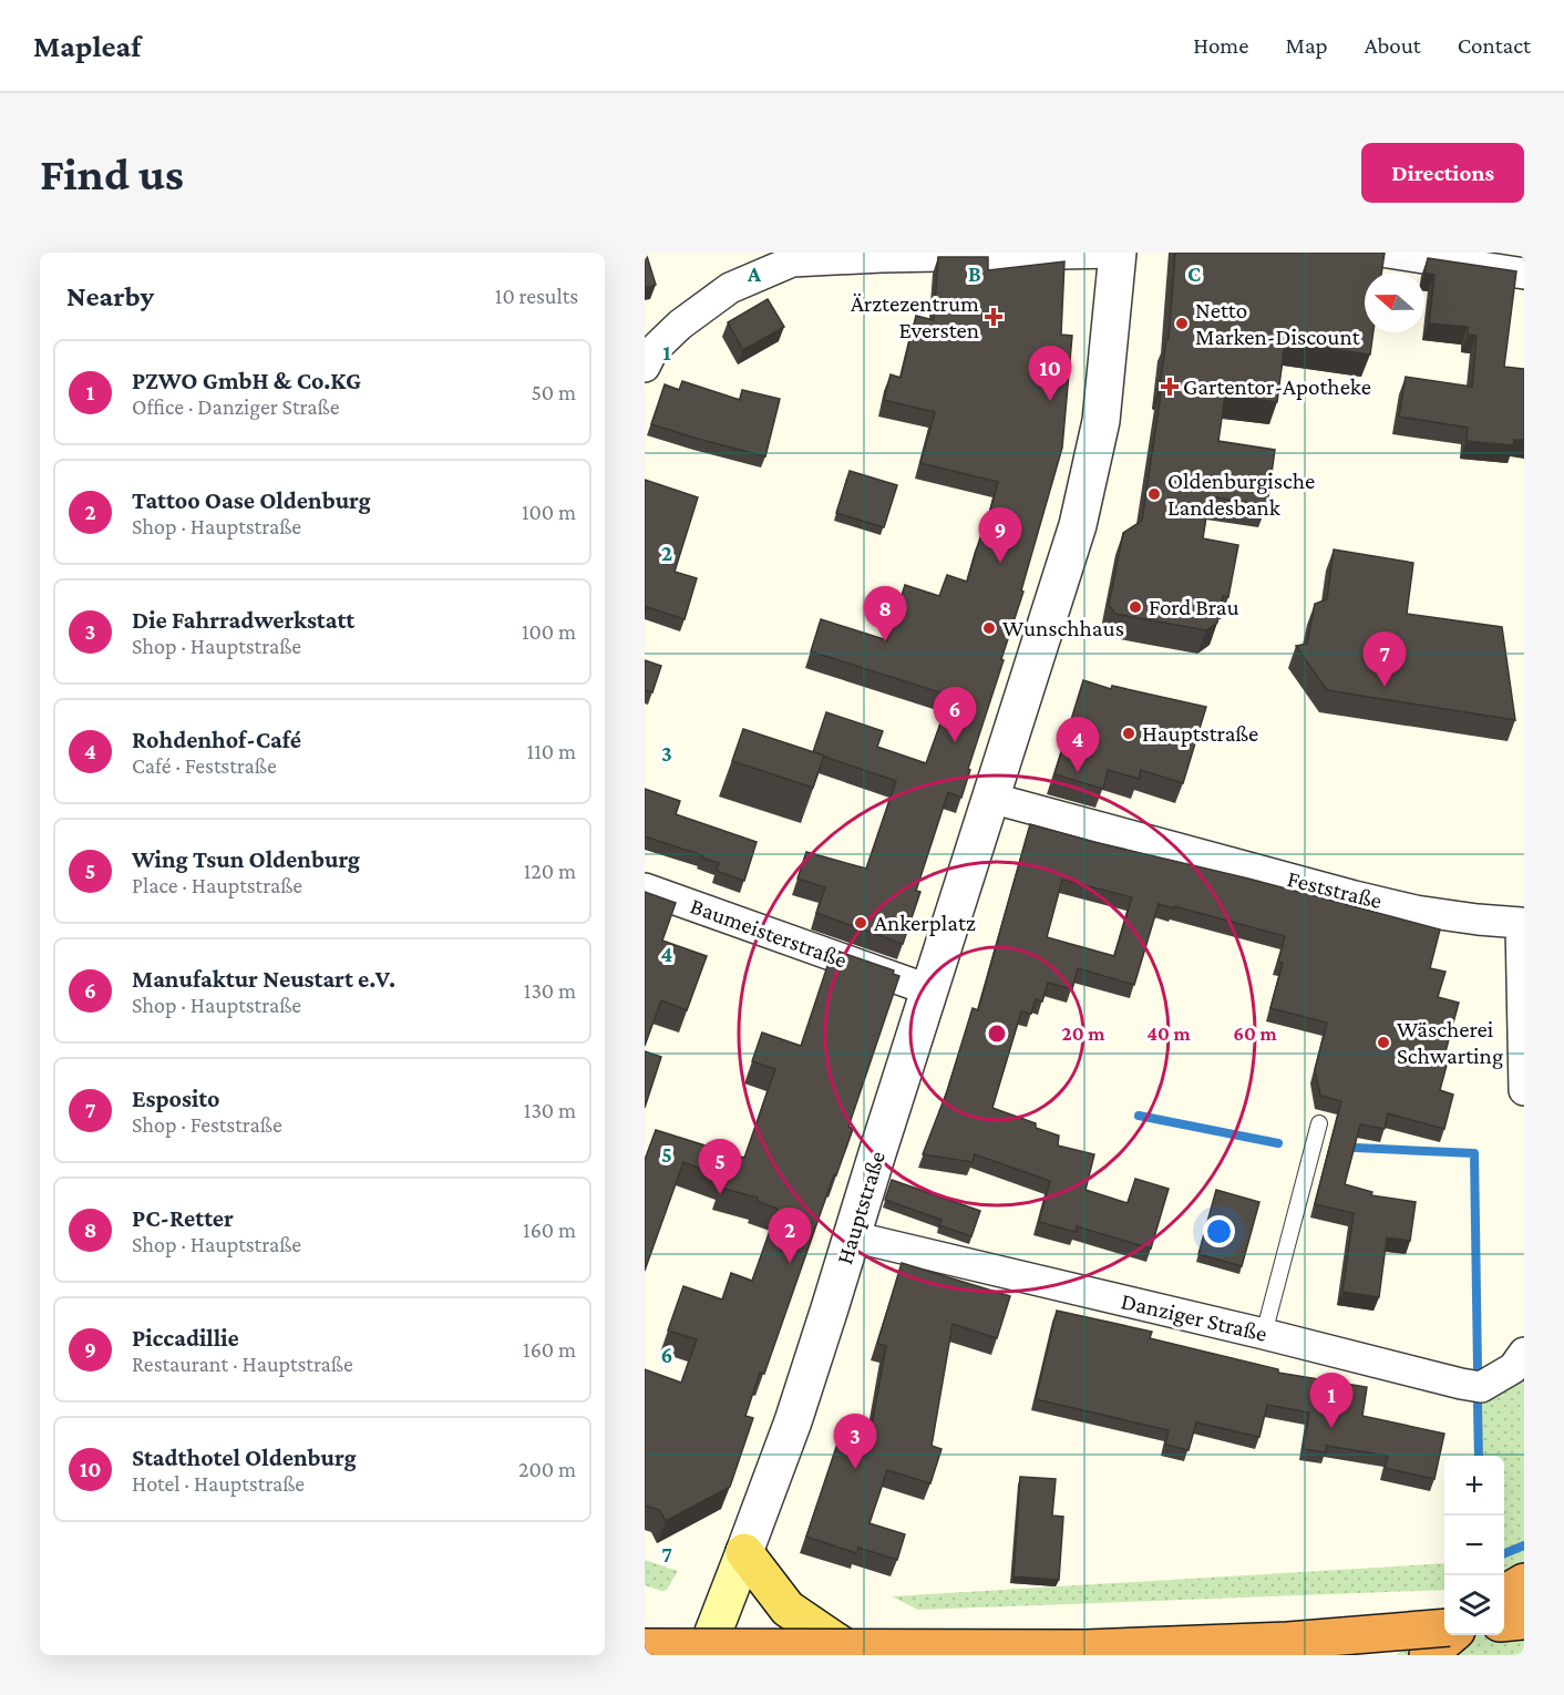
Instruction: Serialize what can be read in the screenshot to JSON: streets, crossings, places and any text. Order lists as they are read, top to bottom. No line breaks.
{"streets":{"main road":["Hauptstraße"],"street":["Feststraße","Baumeisterstraße","Danziger Straße"]},"crossings":[["Feststraße","Hauptstraße"],["Baumeisterstraße","Hauptstraße"],["Hauptstraße","Danziger Straße"]],"places":{"health":["Ärztezentrum Eversten","Gartentor-Apotheke"],"other":["Netto Marken-Discount","Oldenburgische Landesbank","Ford Brau","Wunschhaus","Hauptstraße","Ankerplatz","Wäscherei Schwarting"]},"north":"left","page":{"header":"Mapleaf","nav":["Home","Map","About","Contact"],"buttons":"Directions","title":"Find us","heading":["Nearby","10 results"],"list":[{"mark":"1","name":"PZWO GmbH & Co.KG","note":"Office · Danziger Straße","value":"50 m"},{"mark":"2","name":"Tattoo Oase Oldenburg","note":"Shop · Hauptstraße","value":"100 m"},{"mark":"3","name":"Die Fahrradwerkstatt","note":"Shop · Hauptstraße","value":"100 m"},{"mark":"4","name":"Rohdenhof-Café","note":"Café · Feststraße","value":"110 m"},{"mark":"5","name":"Wing Tsun Oldenburg","note":"Place · Hauptstraße","value":"120 m"},{"mark":"6","name":"Manufaktur Neustart e.V.","note":"Shop · Hauptstraße","value":"130 m"},{"mark":"7","name":"Esposito","note":"Shop · Feststraße","value":"130 m"},{"mark":"8","name":"PC-Retter","note":"Shop · Hauptstraße","value":"160 m"},{"mark":"9","name":"Piccadillie","note":"Restaurant · Hauptstraße","value":"160 m"},{"mark":"10","name":"Stadthotel Oldenburg","note":"Hotel · Hauptstraße","value":"200 m"}],"pins":["10","9","8","7","6","4","5","2","1","3"],"map_buttons":["+","−"]},"grid":{"columns":["A","B","C"],"rows":["1","2","3","4","5","6","7"]},"rings":["20 m","40 m","60 m"]}
